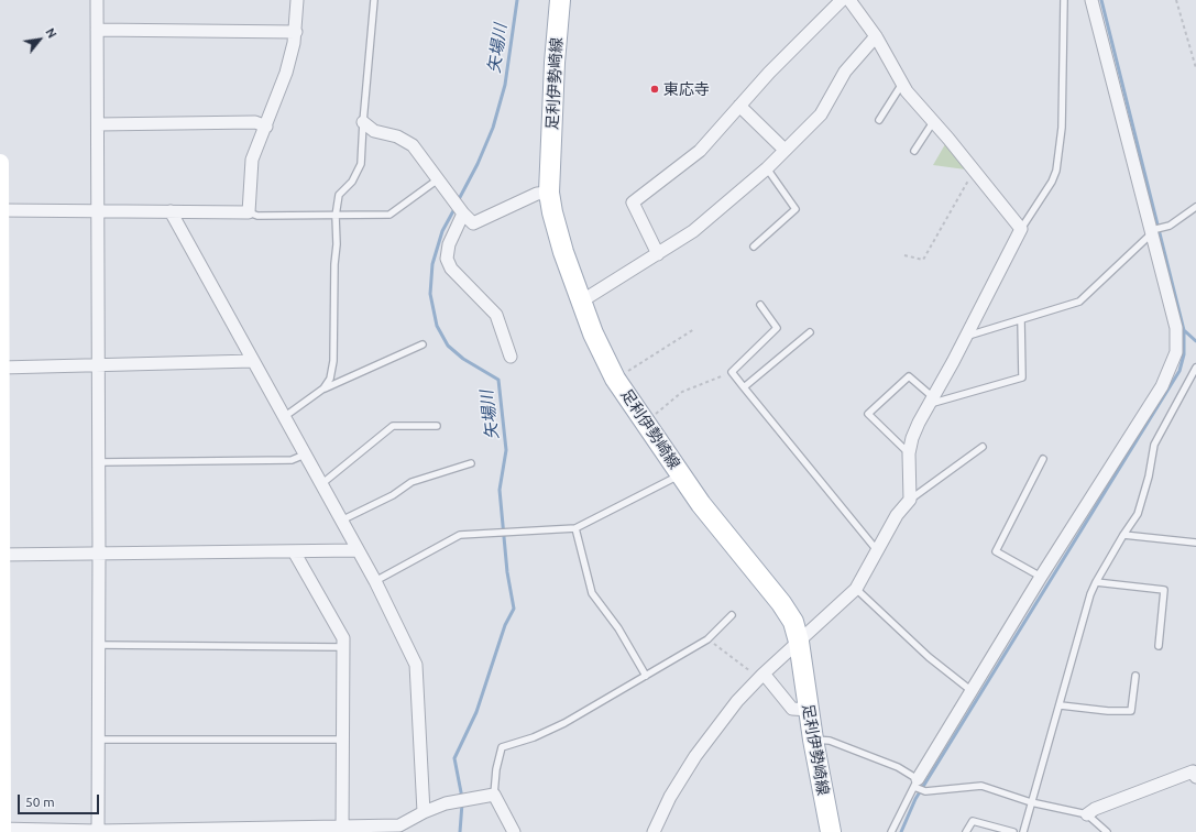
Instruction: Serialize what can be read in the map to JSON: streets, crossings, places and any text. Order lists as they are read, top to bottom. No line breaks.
{"streets":{"main road":["足利伊勢崎線"]},"water":["矢場川"],"places":["東応寺"],"scale_bar":"50 m","north":"top right"}
